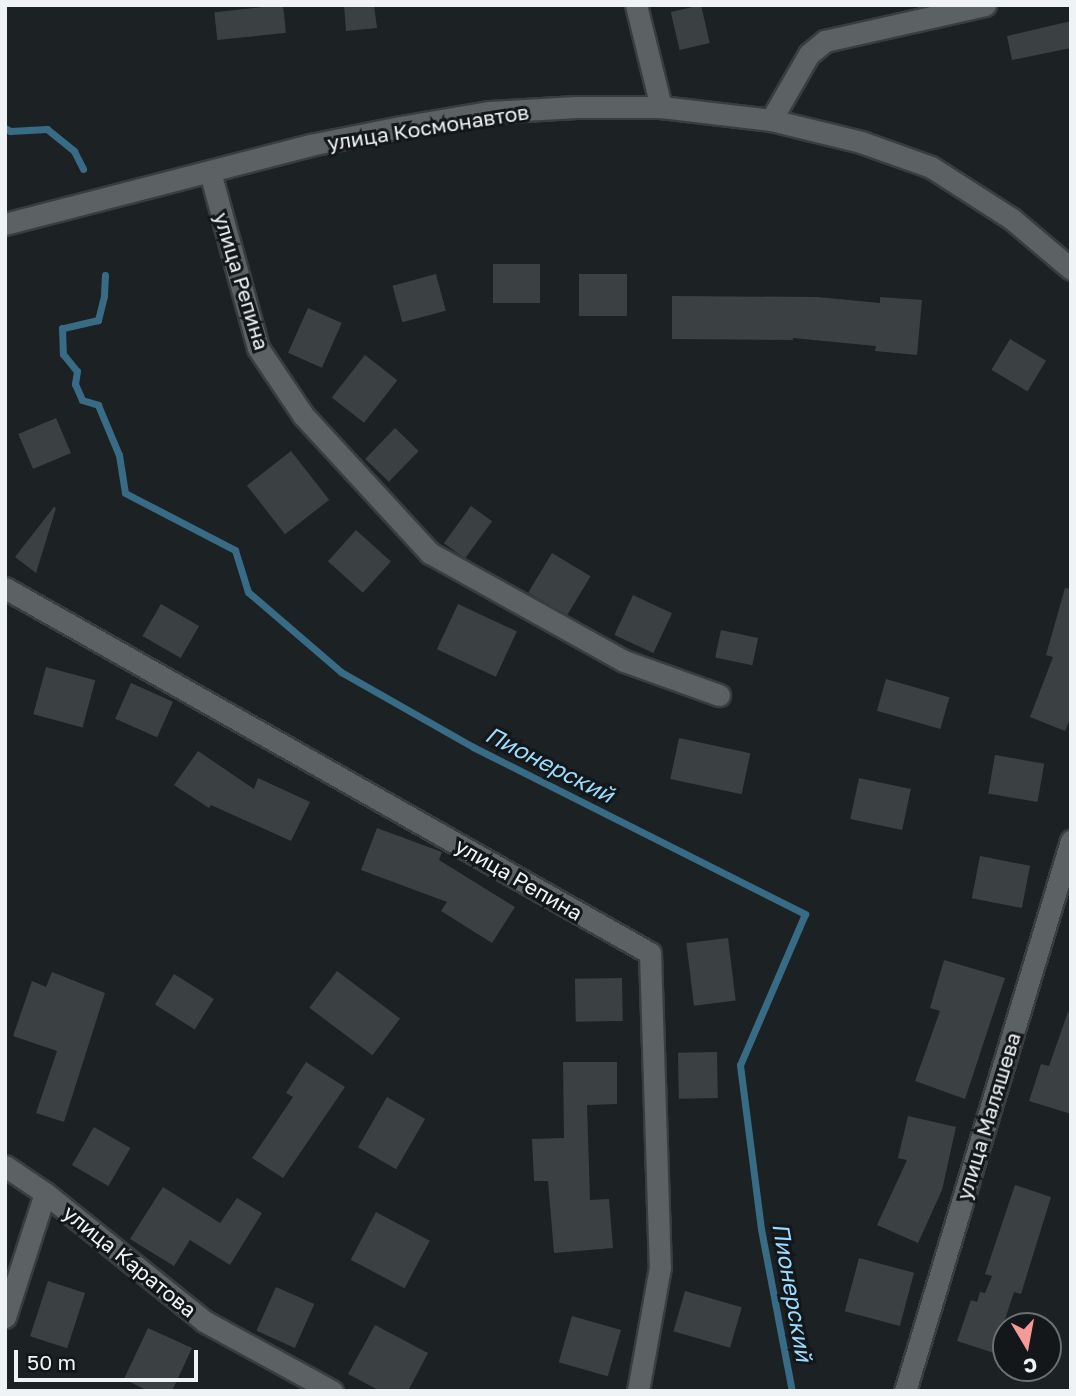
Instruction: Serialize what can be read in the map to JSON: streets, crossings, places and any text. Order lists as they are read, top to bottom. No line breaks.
{"streets":{"street":["улица Космонавтов","улица Репина","улица Маляшева","улица Каратова"]},"crossings":[["улица Космонавтов","улица Репина"]],"water":["Пионерский"],"scale_bar":"50 m","north":"bottom"}
